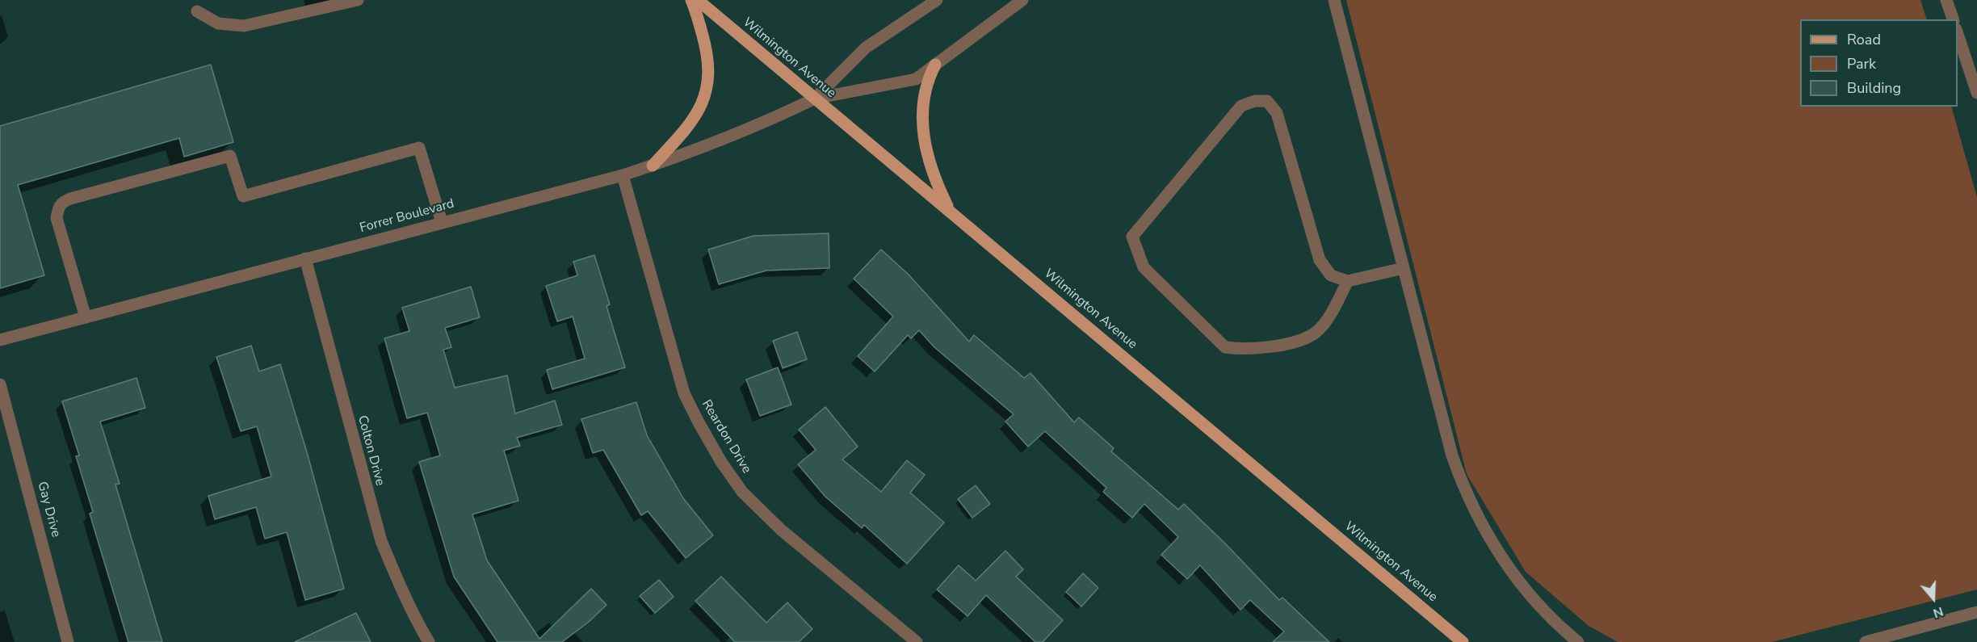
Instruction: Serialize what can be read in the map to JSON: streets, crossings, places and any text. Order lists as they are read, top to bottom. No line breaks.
{"streets":{"main road":["Wilmington Avenue"],"street":["Forrer Boulevard","Reardon Drive","Colton Drive","Gay Drive"]},"crossings":[["Wilmington Avenue","Forrer Boulevard"],["Forrer Boulevard","Reardon Drive"],["Forrer Boulevard","Colton Drive"]],"legend":["Road","Park","Building"],"north":"bottom"}
